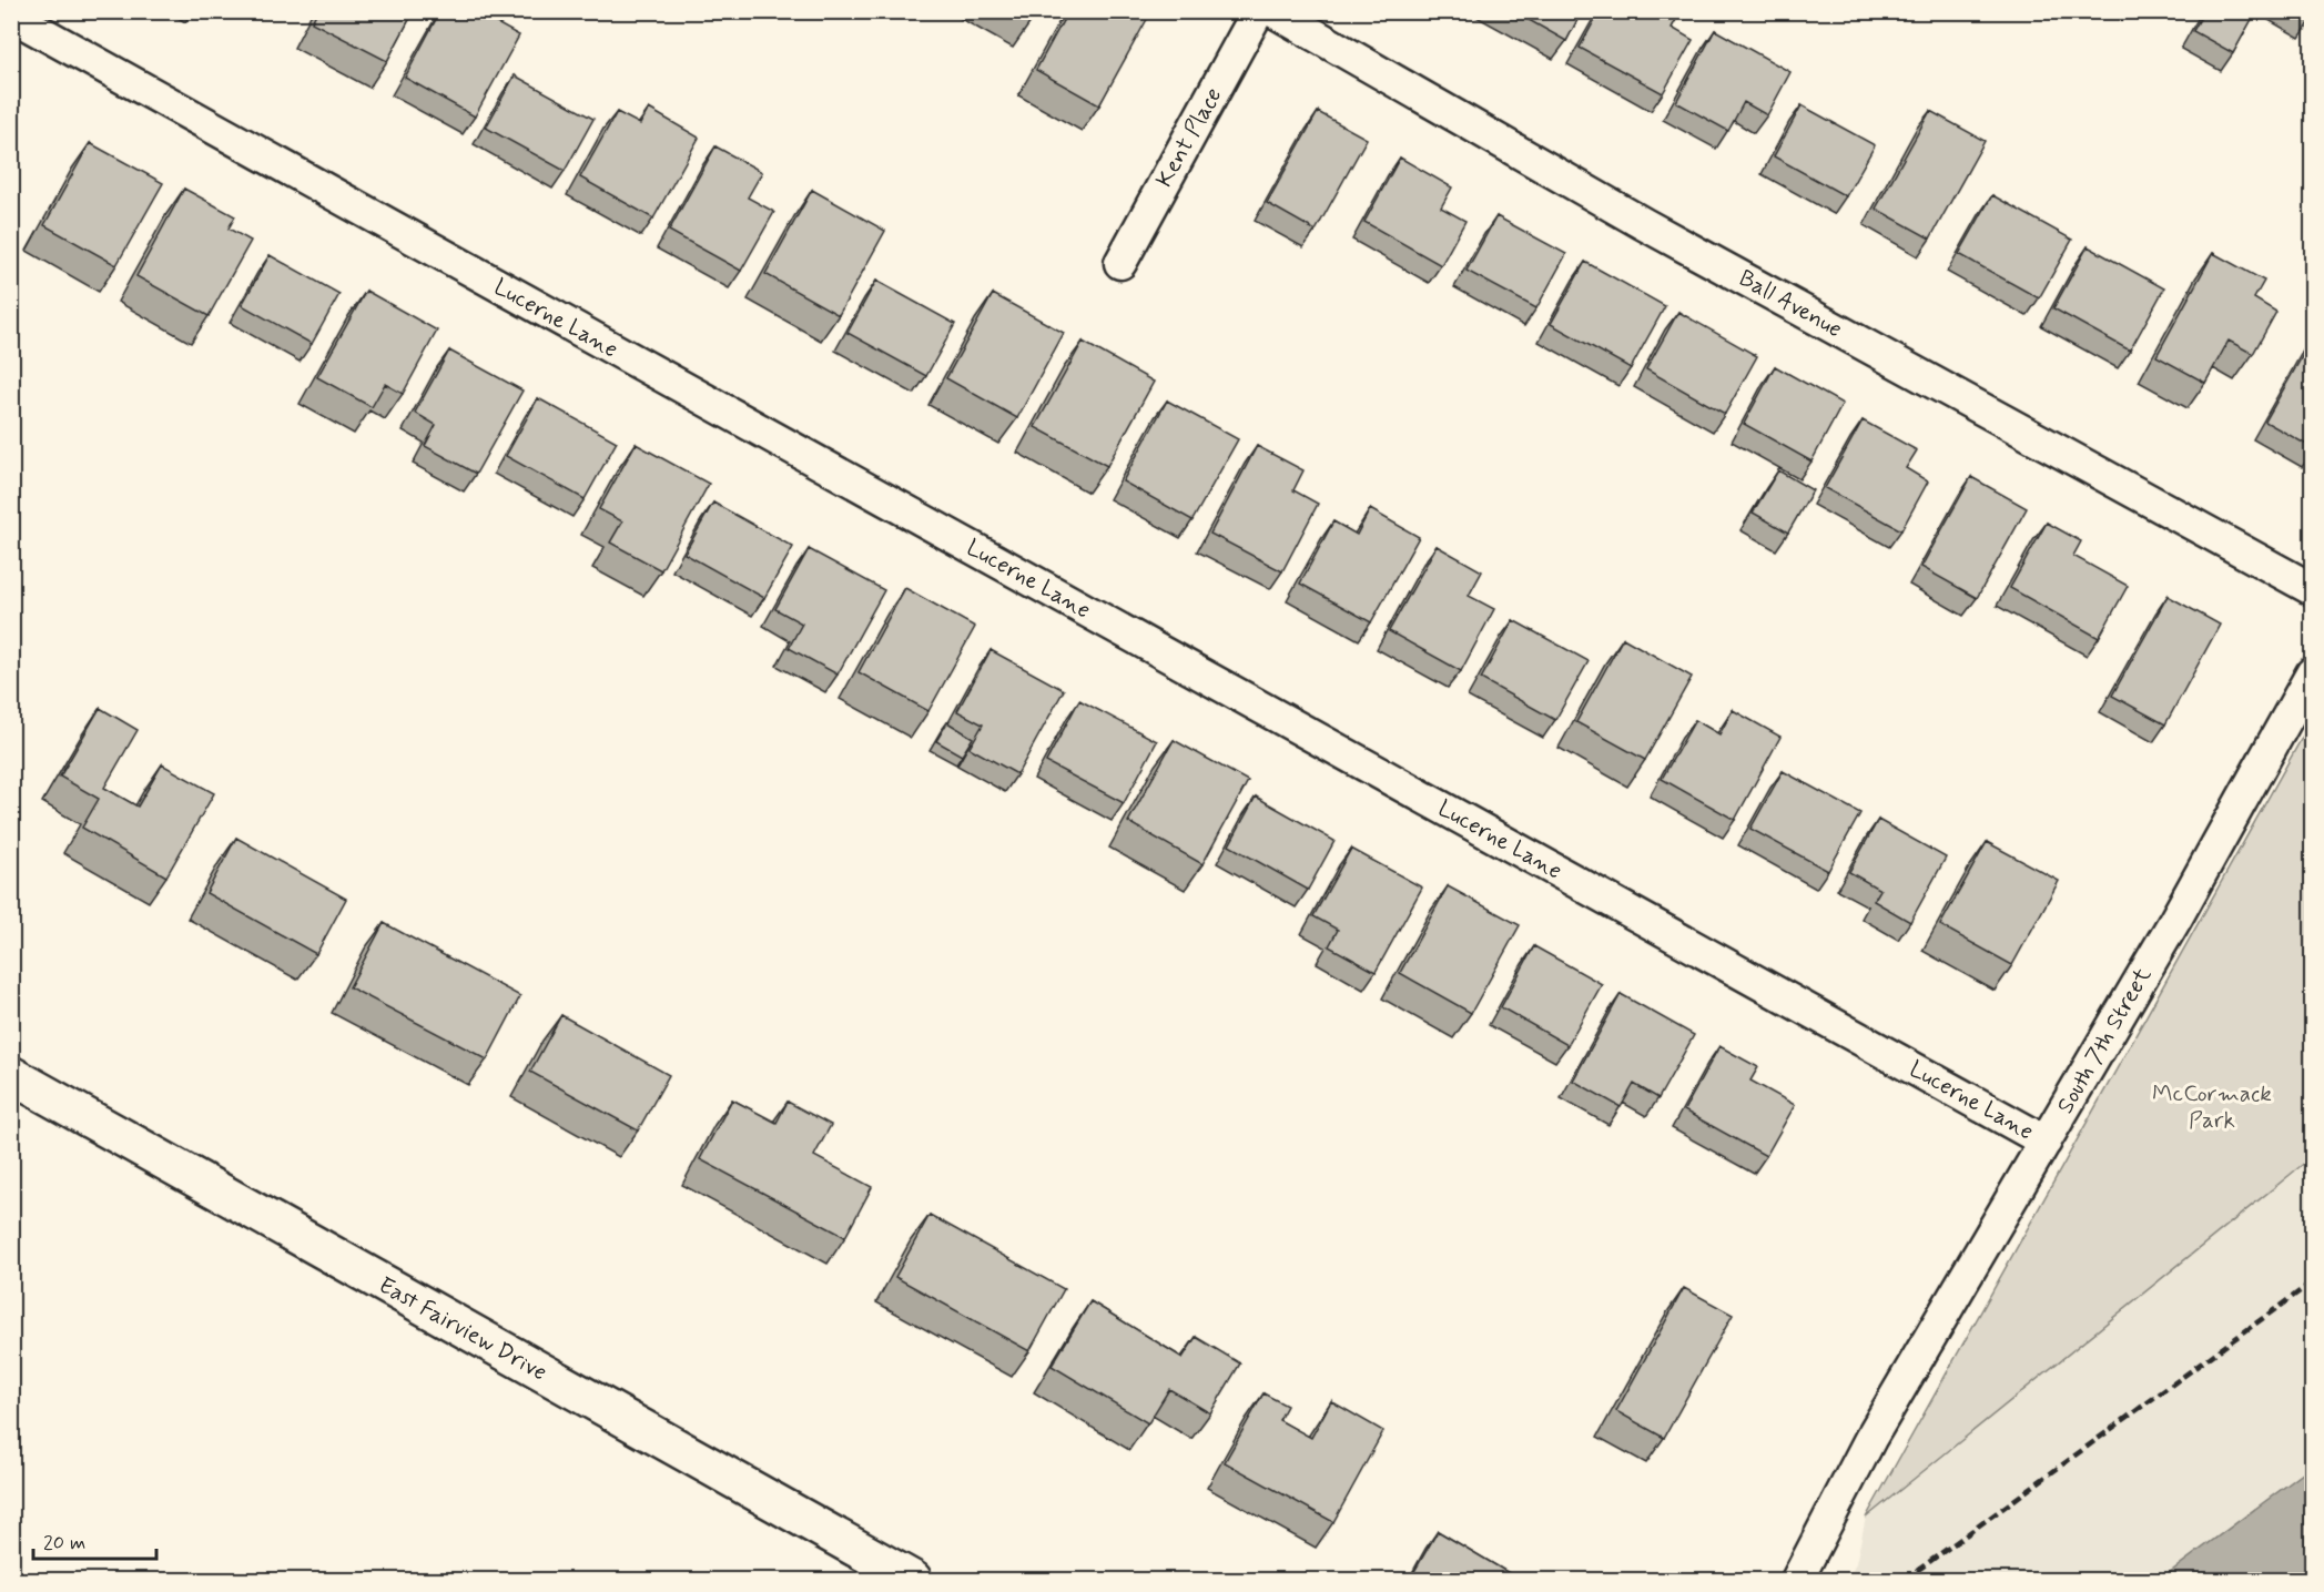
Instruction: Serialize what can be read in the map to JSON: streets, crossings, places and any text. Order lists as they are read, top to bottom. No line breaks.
{"streets":{"street":["Kent Place","Ball Avenue","Lucerne Lane","South 7th Street","East Fairview Drive"]},"crossings":[["Lucerne Lane","South 7th Street"]],"parks":["McCormack Park"],"scale_bar":"20 m"}
